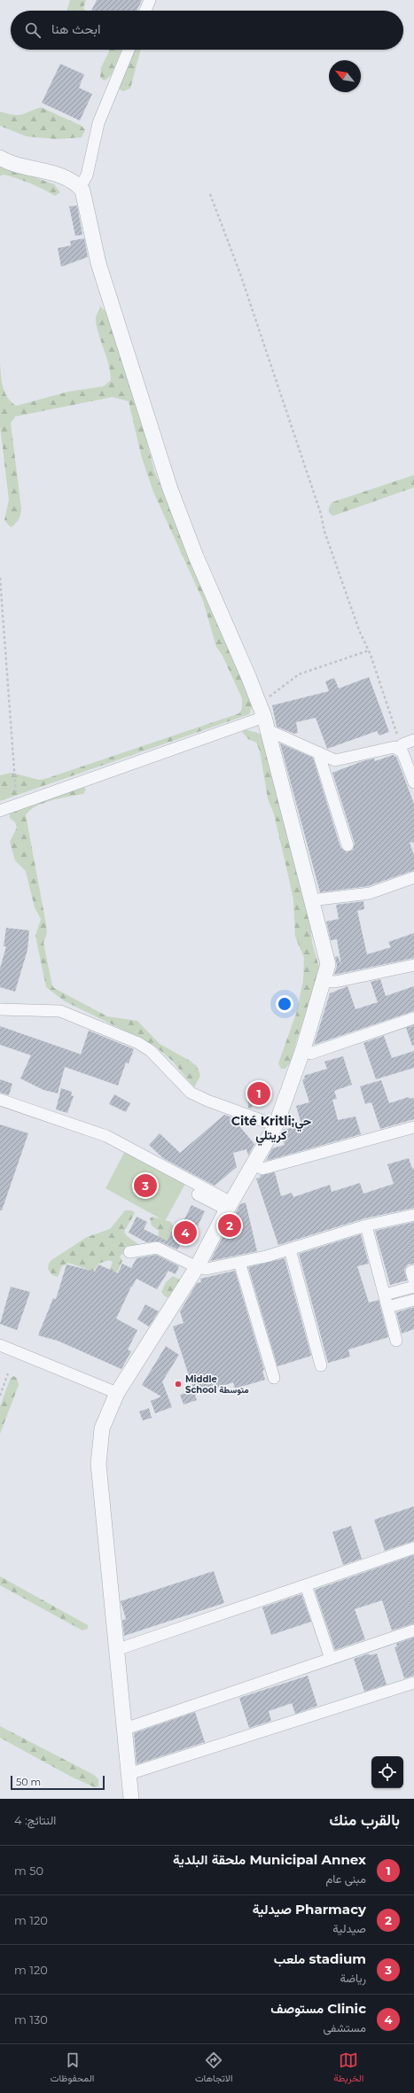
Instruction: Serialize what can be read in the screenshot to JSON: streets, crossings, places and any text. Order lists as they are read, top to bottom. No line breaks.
{"districts":["Cité Kritli;حي كريتلي"],"places":["Middle School متوسطة"],"scale_bar":"50 m","north":"top left","page":{"search":"ابحث هنا","pins":["1","3","2","4"],"scale":"50 m","heading":["بالقرب منك","النتائج: 4"],"list":[{"mark":"1","name":"Municipal Annex ملحقة البلدية","note":"مبنى عام","value":"50 m"},{"mark":"2","name":"Pharmacy صيدلية","note":"صيدلية","value":"120 m"},{"mark":"3","name":"stadium ملعب","note":"رياضة","value":"120 m"},{"mark":"4","name":"Clinic مستوصف","note":"مستشفى","value":"130 m"}],"nav":["الخريطة","الاتجاهات","المحفوظات"]}}
